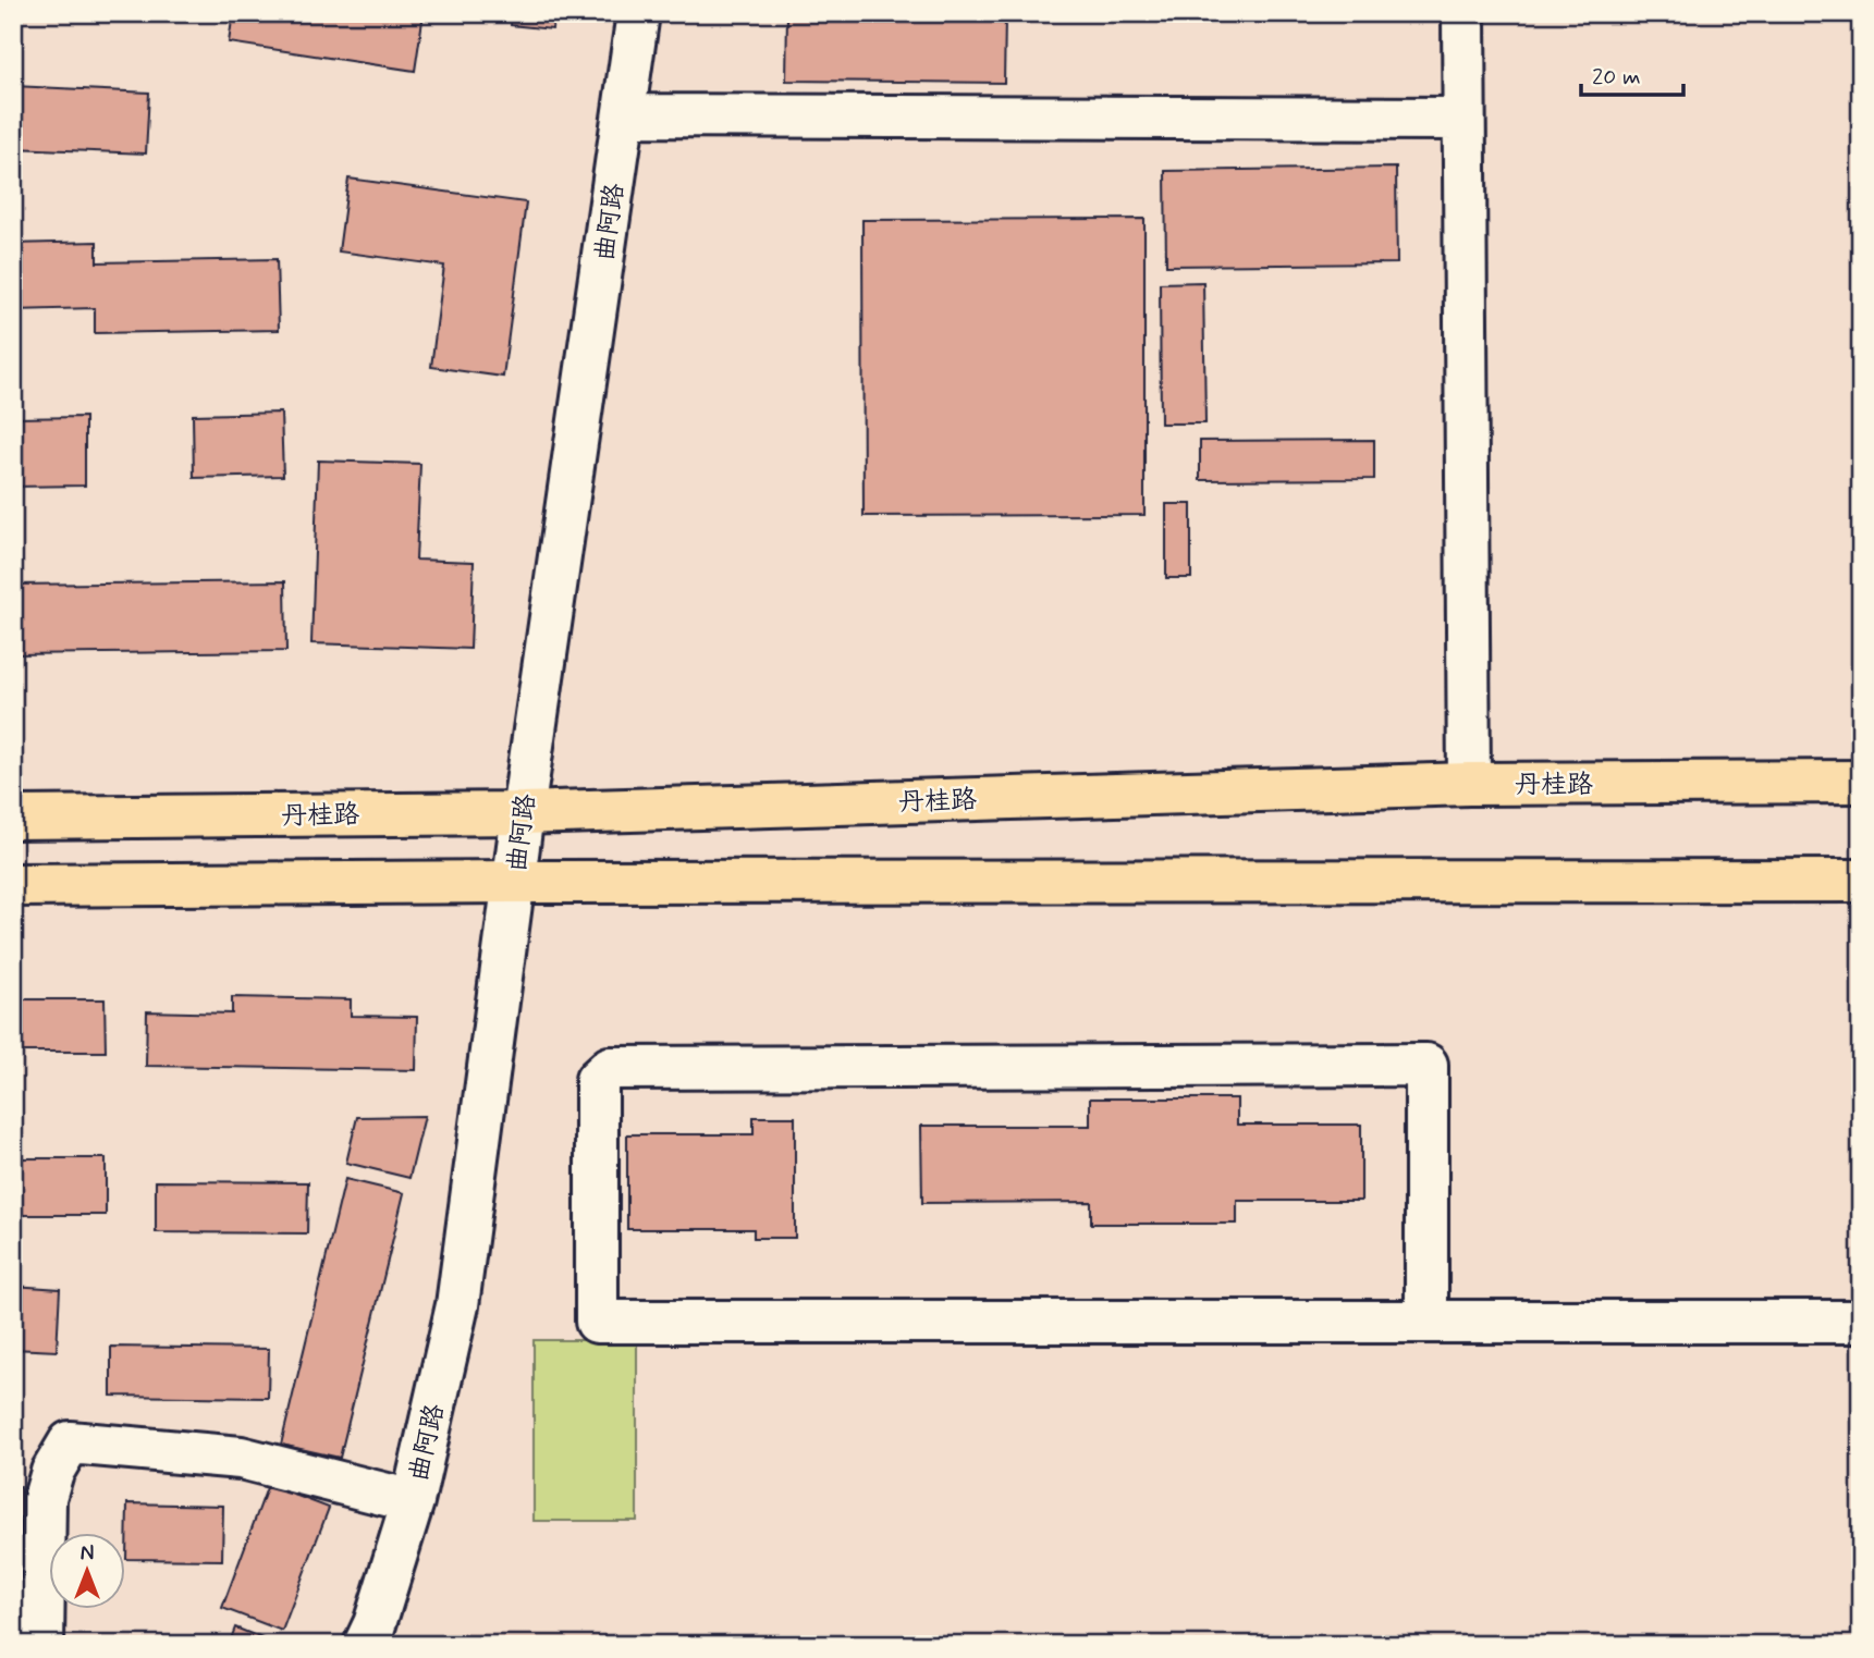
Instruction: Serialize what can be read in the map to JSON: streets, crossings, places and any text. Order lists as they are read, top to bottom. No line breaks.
{"streets":{"main road":["丹桂路"],"street":["曲阿路"]},"crossings":[["曲阿路","丹桂路"]],"scale_bar":"20 m","north":"top"}
